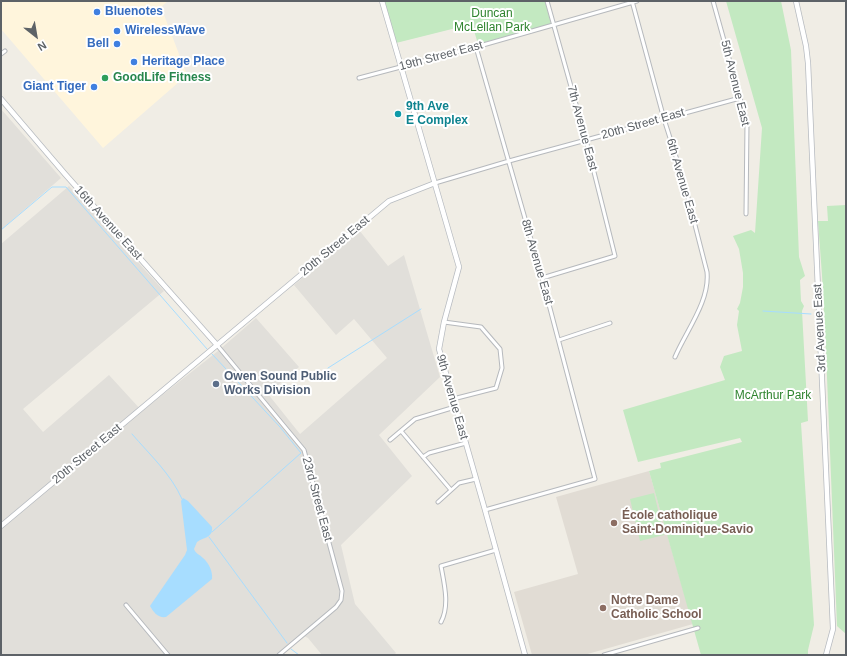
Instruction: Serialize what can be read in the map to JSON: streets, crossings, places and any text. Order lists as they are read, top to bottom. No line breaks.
{"streets":{"street":["19th Street East","5th Avenue East","20th Street East","7th Avenue East","6th Avenue East","16th Avenue East","8th Avenue East","3rd Avenue East","9th Avenue East","23rd Street East"]},"crossings":[["19th Street East","7th Avenue East"],["19th Street East","6th Avenue East"],["19th Street East","8th Avenue East"],["19th Street East","9th Avenue East"],["5th Avenue East","20th Street East"],["20th Street East","7th Avenue East"],["20th Street East","6th Avenue East"],["20th Street East","16th Avenue East"],["20th Street East","8th Avenue East"],["20th Street East","9th Avenue East"],["20th Street East","23rd Street East"],["7th Avenue East","8th Avenue East"],["16th Avenue East","23rd Street East"],["8th Avenue East","9th Avenue East"]],"parks":["Duncan McLellan Park","McArthur Park"],"places":["Bluenotes","WirelessWave","Bell","Heritage Place","GoodLife Fitness","Giant Tiger","9th Ave E Complex","Owen Sound Public Works Division","École catholique Saint-Dominique-Savio","Notre Dame Catholic School"],"north":"bottom right"}
